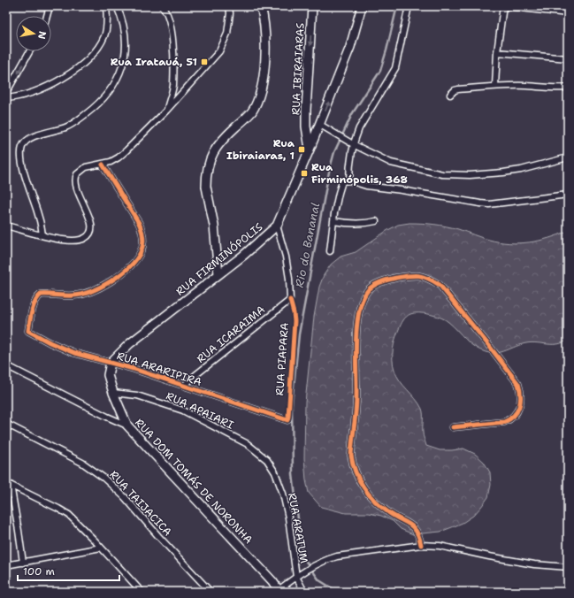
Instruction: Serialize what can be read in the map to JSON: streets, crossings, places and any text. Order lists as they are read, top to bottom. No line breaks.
{"streets":{"main road":["RUA IBIRAIARAS","RUA FIRMINÓPOLIS","RUA DOM TOMÁS DE NORONHA"],"street":["RUA ICARAIMA","RUA ARARIPIRA","RUA APAIARI","RUA TAIJACICA","RUA ARATUM"],"cycle path":["RUA PIAPARA"]},"crossings":[["RUA IBIRAIARAS","RUA FIRMINÓPOLIS"],["RUA FIRMINÓPOLIS","RUA ICARAIMA"],["RUA FIRMINÓPOLIS","RUA ARARIPIRA"],["RUA ICARAIMA","RUA ARARIPIRA"],["RUA APAIARI","RUA ARATUM"]],"water":["Rio do Bananal"],"places":{"transit":["Rua Iratauá, 51","Rua Ibiraiaras, 1","Rua Firminópolis, 368"]},"scale_bar":"100 m","north":"right"}
